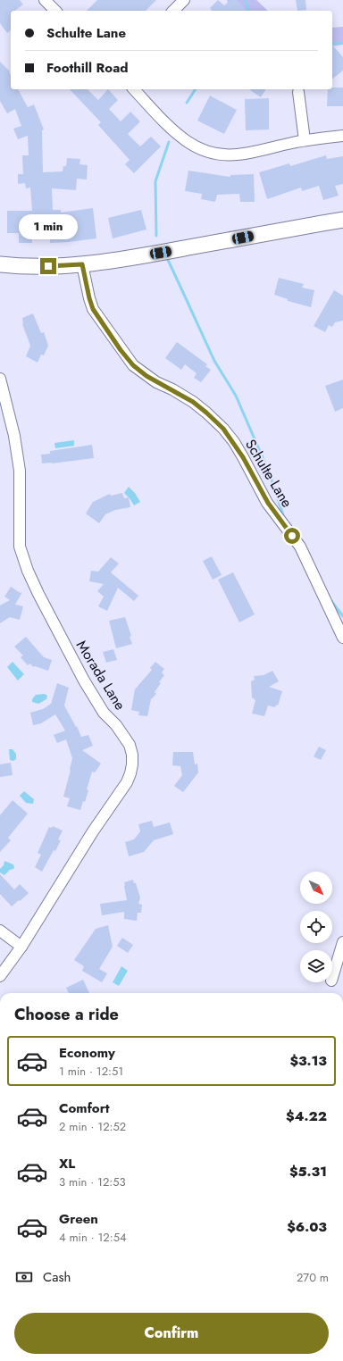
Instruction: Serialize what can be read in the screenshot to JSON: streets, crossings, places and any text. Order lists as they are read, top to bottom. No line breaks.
{"streets":{"street":["Schulte Lane","Morada Lane"]},"north":"bottom right","page":{"banner":["Schulte Lane","Foothill Road"],"bubble":"1 min","heading":"Choose a ride","list":[{"name":"Economy","note":"1 min · 12:51","value":"$3.13"},{"name":"Comfort","note":"2 min · 12:52","value":"$4.22"},{"name":"XL","note":"3 min · 12:53","value":"$5.31"},{"name":"Green","note":"4 min · 12:54","value":"$6.03"}],"pay":["Cash","270 m"],"buttons":"Confirm"}}
